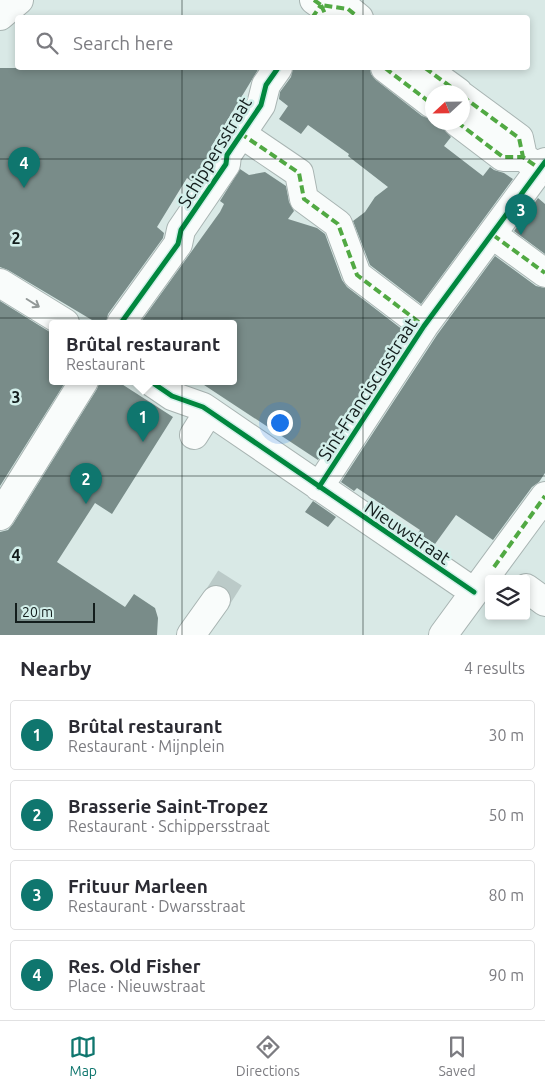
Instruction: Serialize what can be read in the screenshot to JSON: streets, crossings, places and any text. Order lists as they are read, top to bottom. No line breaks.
{"streets":{"street":["Schippersstraat","Sint-Franciscusstraat","Nieuwstraat"]},"crossings":[["Schippersstraat","Sint-Franciscusstraat"],["Sint-Franciscusstraat","Nieuwstraat"]],"scale_bar":"20 m","north":"left","page":{"search":"Search here","pins":["4","3","1","2"],"popup":["Brûtal restaurant","Restaurant"],"scale":"20 m","heading":["Nearby","4 results"],"list":[{"mark":"1","name":"Brûtal restaurant","note":"Restaurant · Mijnplein","value":"30 m"},{"mark":"2","name":"Brasserie Saint-Tropez","note":"Restaurant · Schippersstraat","value":"50 m"},{"mark":"3","name":"Frituur Marleen","note":"Restaurant · Dwarsstraat","value":"80 m"},{"mark":"4","name":"Res. Old Fisher","note":"Place · Nieuwstraat","value":"90 m"}],"nav":["Map","Directions","Saved"]},"grid":{"rows":["2","3","4"]}}
